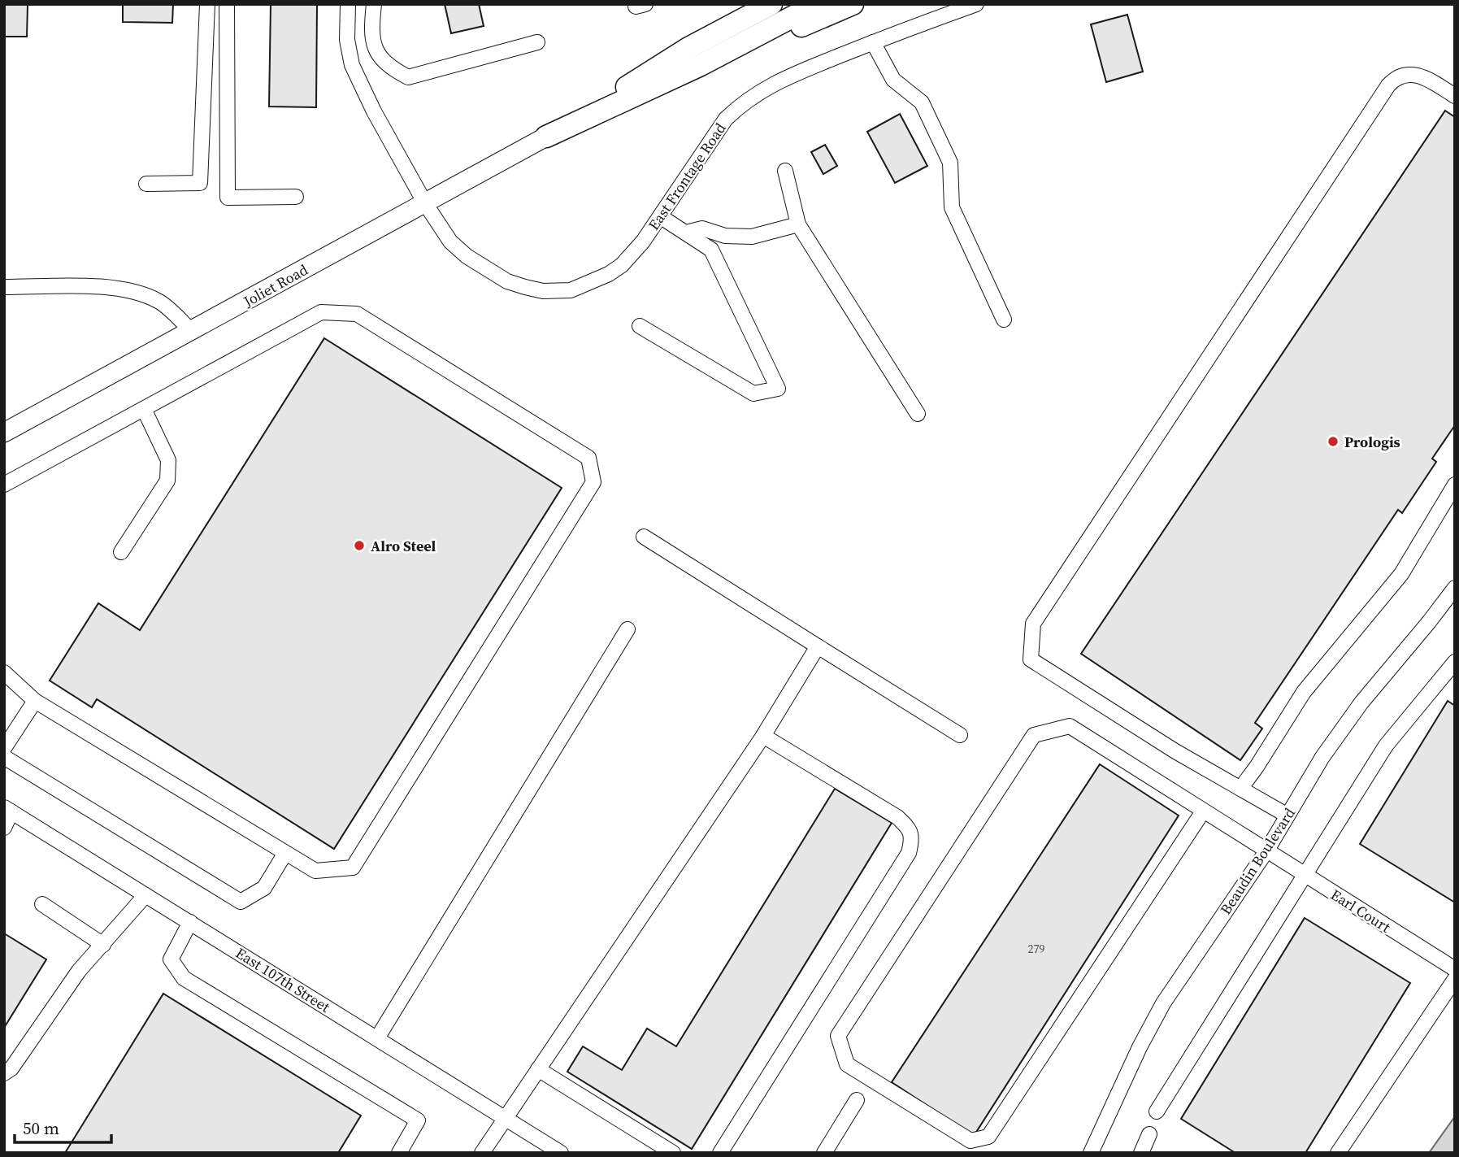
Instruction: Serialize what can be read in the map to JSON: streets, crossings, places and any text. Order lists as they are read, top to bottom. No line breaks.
{"streets":{"main road":["Joliet Road"],"street":["East Frontage Road","Beaudin Boulevard","Earl Court","East 107th Street"]},"crossings":[["East Frontage Road","Joliet Road"],["Beaudin Boulevard","Earl Court"]],"places":["Prologis","Alro Steel"],"house_numbers":["279"],"scale_bar":"50 m"}
